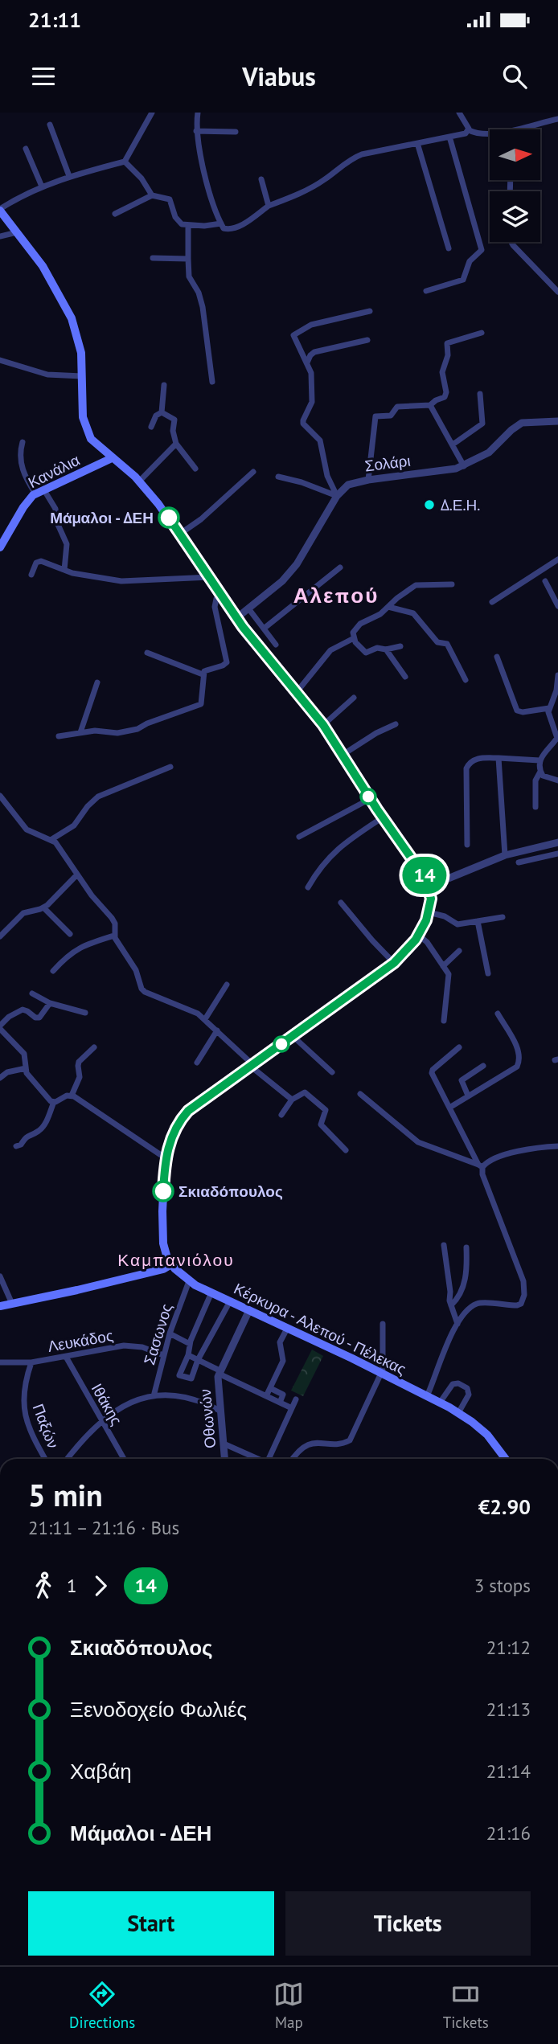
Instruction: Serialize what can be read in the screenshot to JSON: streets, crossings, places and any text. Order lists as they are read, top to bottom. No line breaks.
{"streets":{"main road":["Κανάλια","Κέρκυρα - Αλεπού - Πέλεκας"],"street":["Σολάρι","Σασωνος","Λευκάδος","Ιθάκης","Οθωνών","Παξών"]},"crossings":[["Σολάρι","Κέρκυρα - Αλεπού - Πέλεκας"],["Κανάλια","Κέρκυρα - Αλεπού - Πέλεκας"],["Κέρκυρα - Αλεπού - Πέλεκας","Σασωνος"],["Κέρκυρα - Αλεπού - Πέλεκας","Οθωνών"],["Σασωνος","Λευκάδος"],["Λευκάδος","Ιθάκης"],["Λευκάδος","Παξών"]],"districts":["Αλεπού","Καμπανιόλου"],"places":["Δ.Ε.Η.","Μάμαλοι - ΔΕΗ","Σκιαδόπουλος"],"lines":["bus line 14"],"north":"right","page":{"status":"21:11","header":"Viabus","on_map":"14","heading":["5 min","21:11 – 21:16 · Bus","€2.90"],"legs":["1","14","3 stops"],"list":[{"name":"Σκιαδόπουλος","value":"21:12"},{"name":"Ξενοδοχείο Φωλιές","value":"21:13"},{"name":"Χαβάη","value":"21:14"},{"name":"Μάμαλοι - ΔΕΗ","value":"21:16"}],"buttons":["Start","Tickets"],"tabs":["Directions","Map","Tickets"]}}
